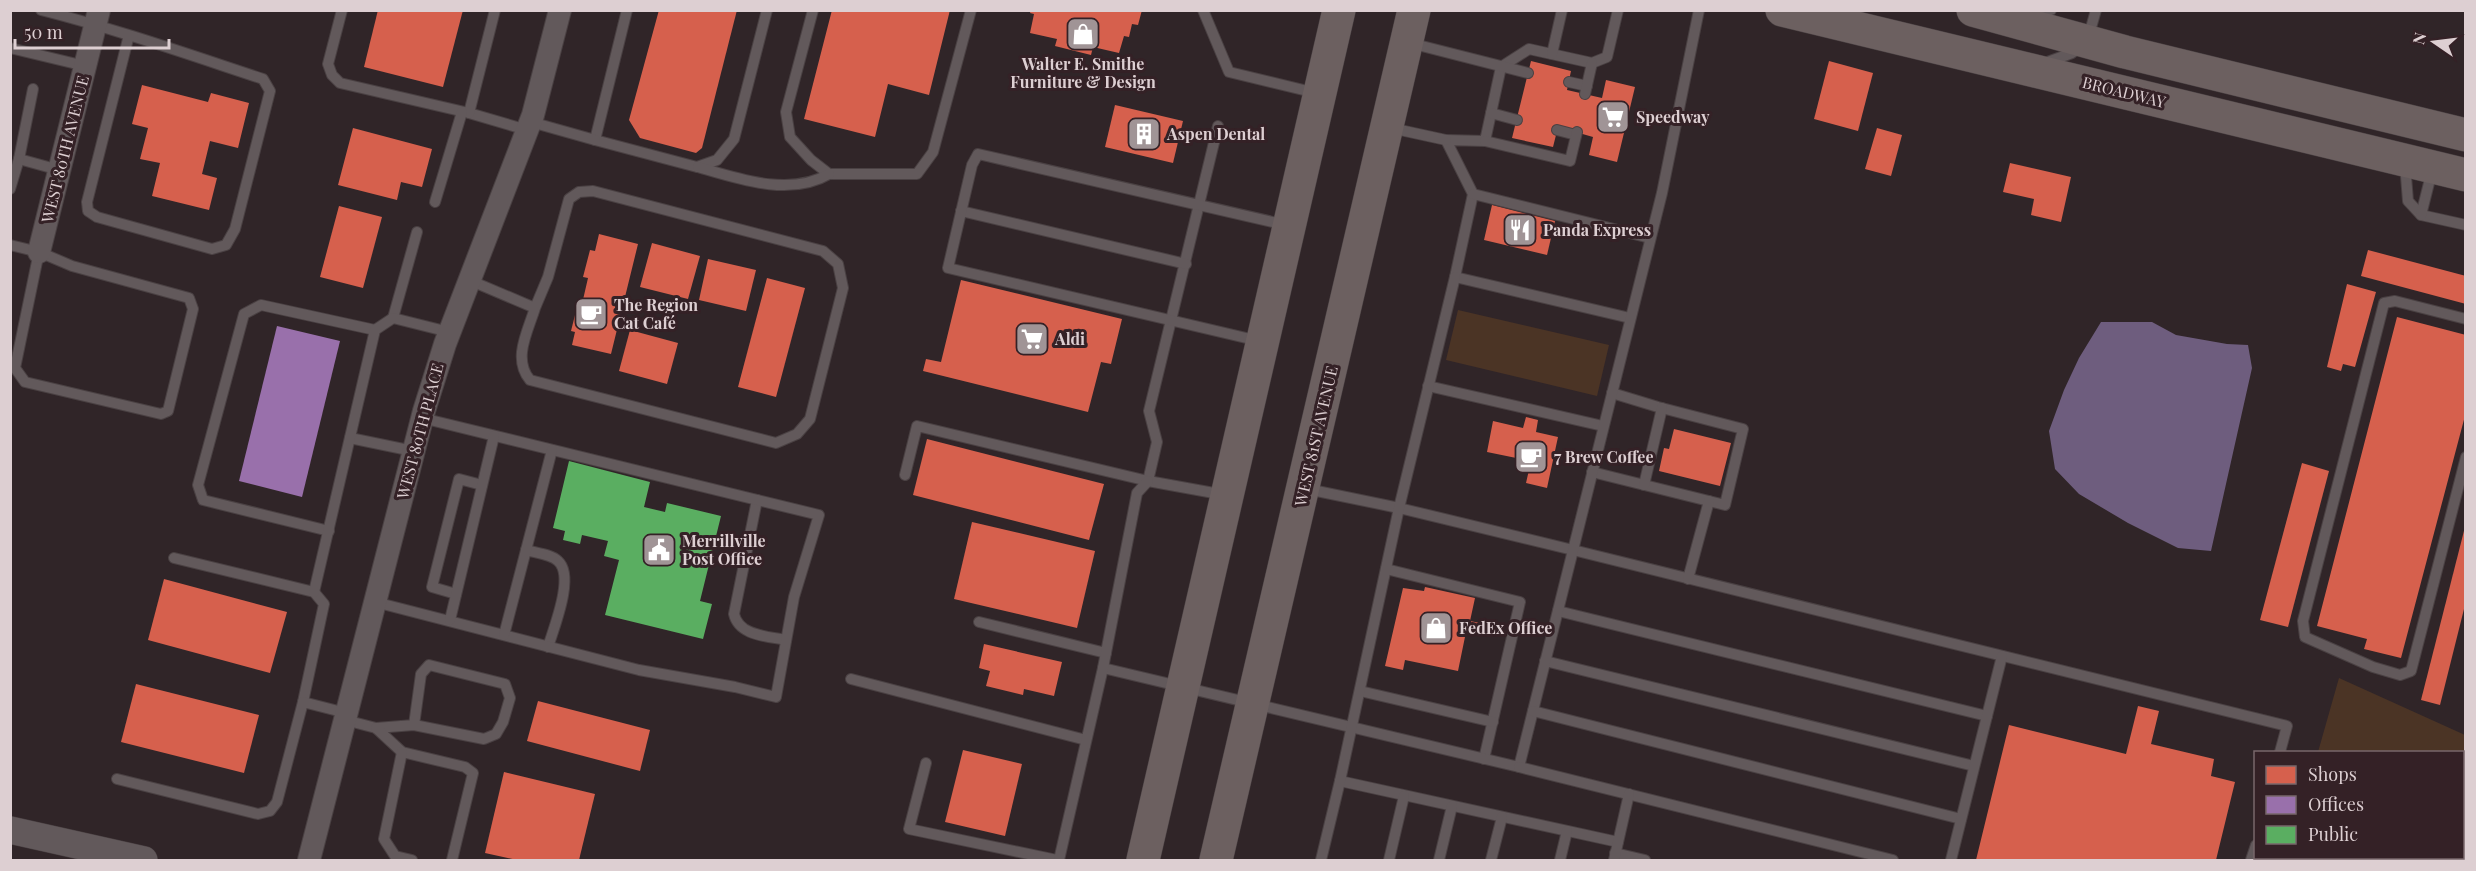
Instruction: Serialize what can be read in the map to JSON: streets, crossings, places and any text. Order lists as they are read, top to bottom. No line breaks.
{"streets":{"main road":["BROADWAY","WEST 81ST AVENUE"],"street":["WEST 80TH AVENUE","WEST 80TH PLACE"]},"places":{"shop":["Walter E. Smithe Furniture & Design","FedEx Office"],"supermarket":["Speedway","Aldi"],"building":["Aspen Dental"],"restaurant":["Panda Express"],"cafe":["The Region Cat Café","7 Brew Coffee"],"public building":["Merrillville Post Office"]},"legend":["Shops","Offices","Public"],"scale_bar":"50 m","north":"left"}
